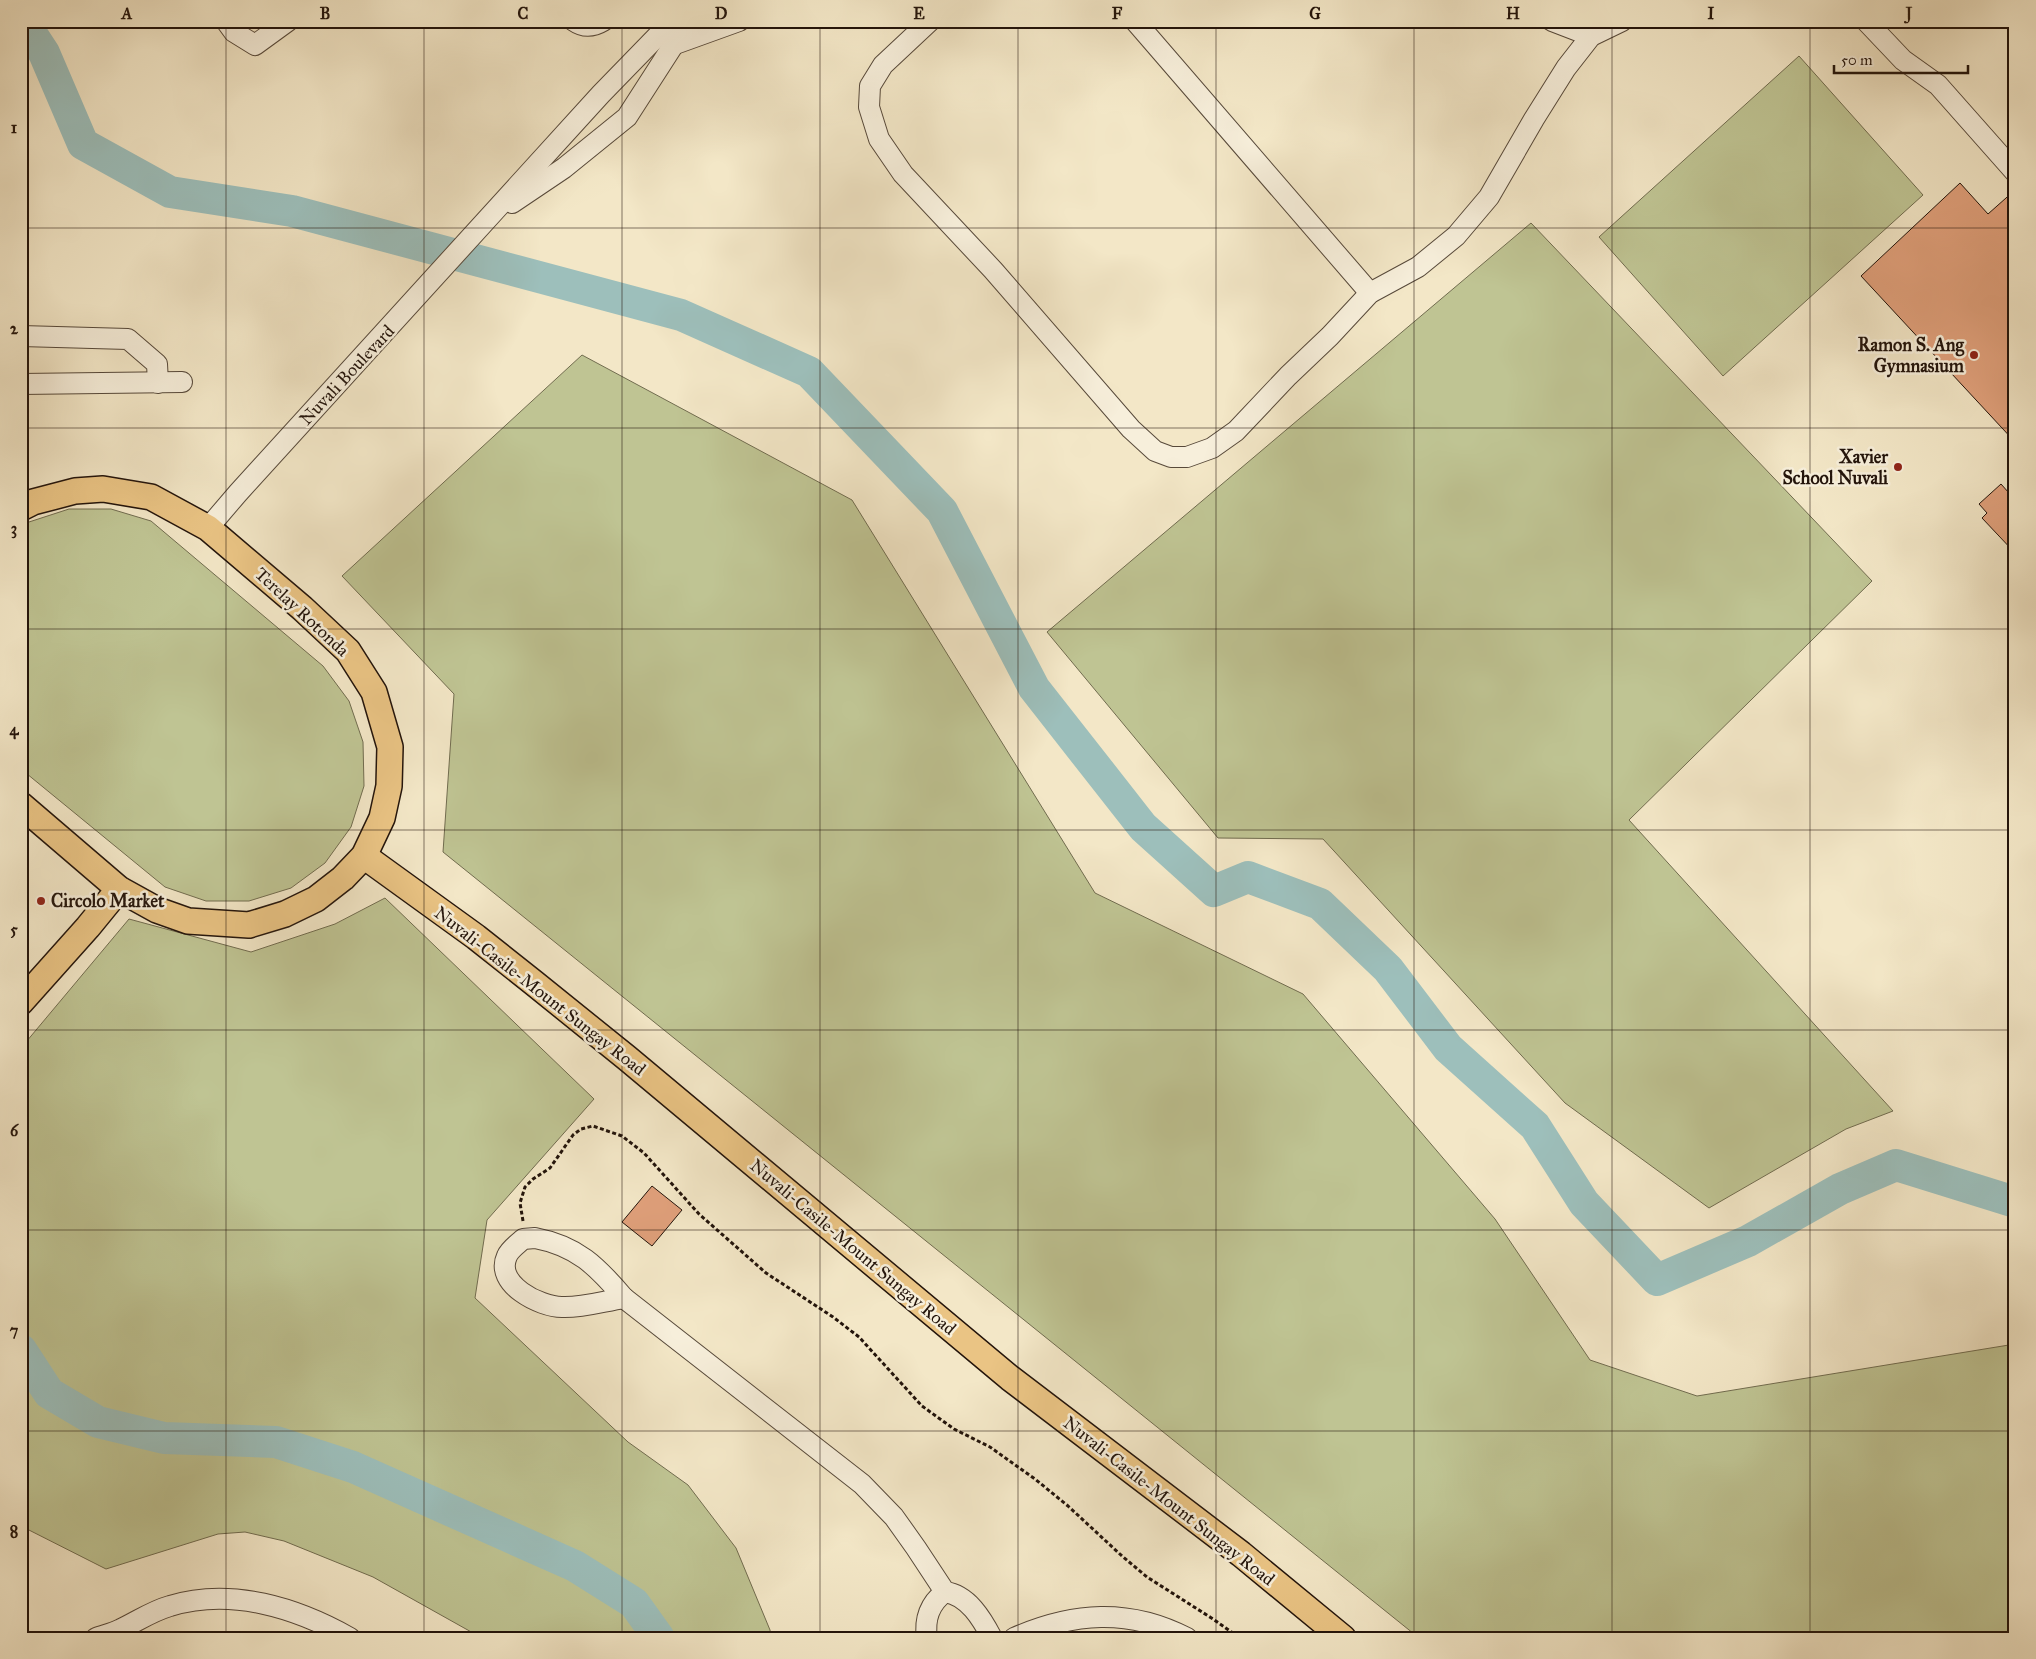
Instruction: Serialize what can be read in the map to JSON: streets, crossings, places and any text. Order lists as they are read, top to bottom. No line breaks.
{"streets":{"main road":["Terelay Rotonda","Nuvali-Casile-Mount Sungay Road"],"street":["Nuvali Boulevard"]},"crossings":[["Nuvali Boulevard","Terelay Rotonda"],["Terelay Rotonda","Nuvali-Casile-Mount Sungay Road"]],"places":["Ramon S. Ang Gymnasium","Xavier School Nuvali","Circolo Market"],"scale_bar":"50 m","grid":{"columns":["A","B","C","D","E","F","G","H","I","J"],"rows":["1","2","3","4","5","6","7","8"]}}
